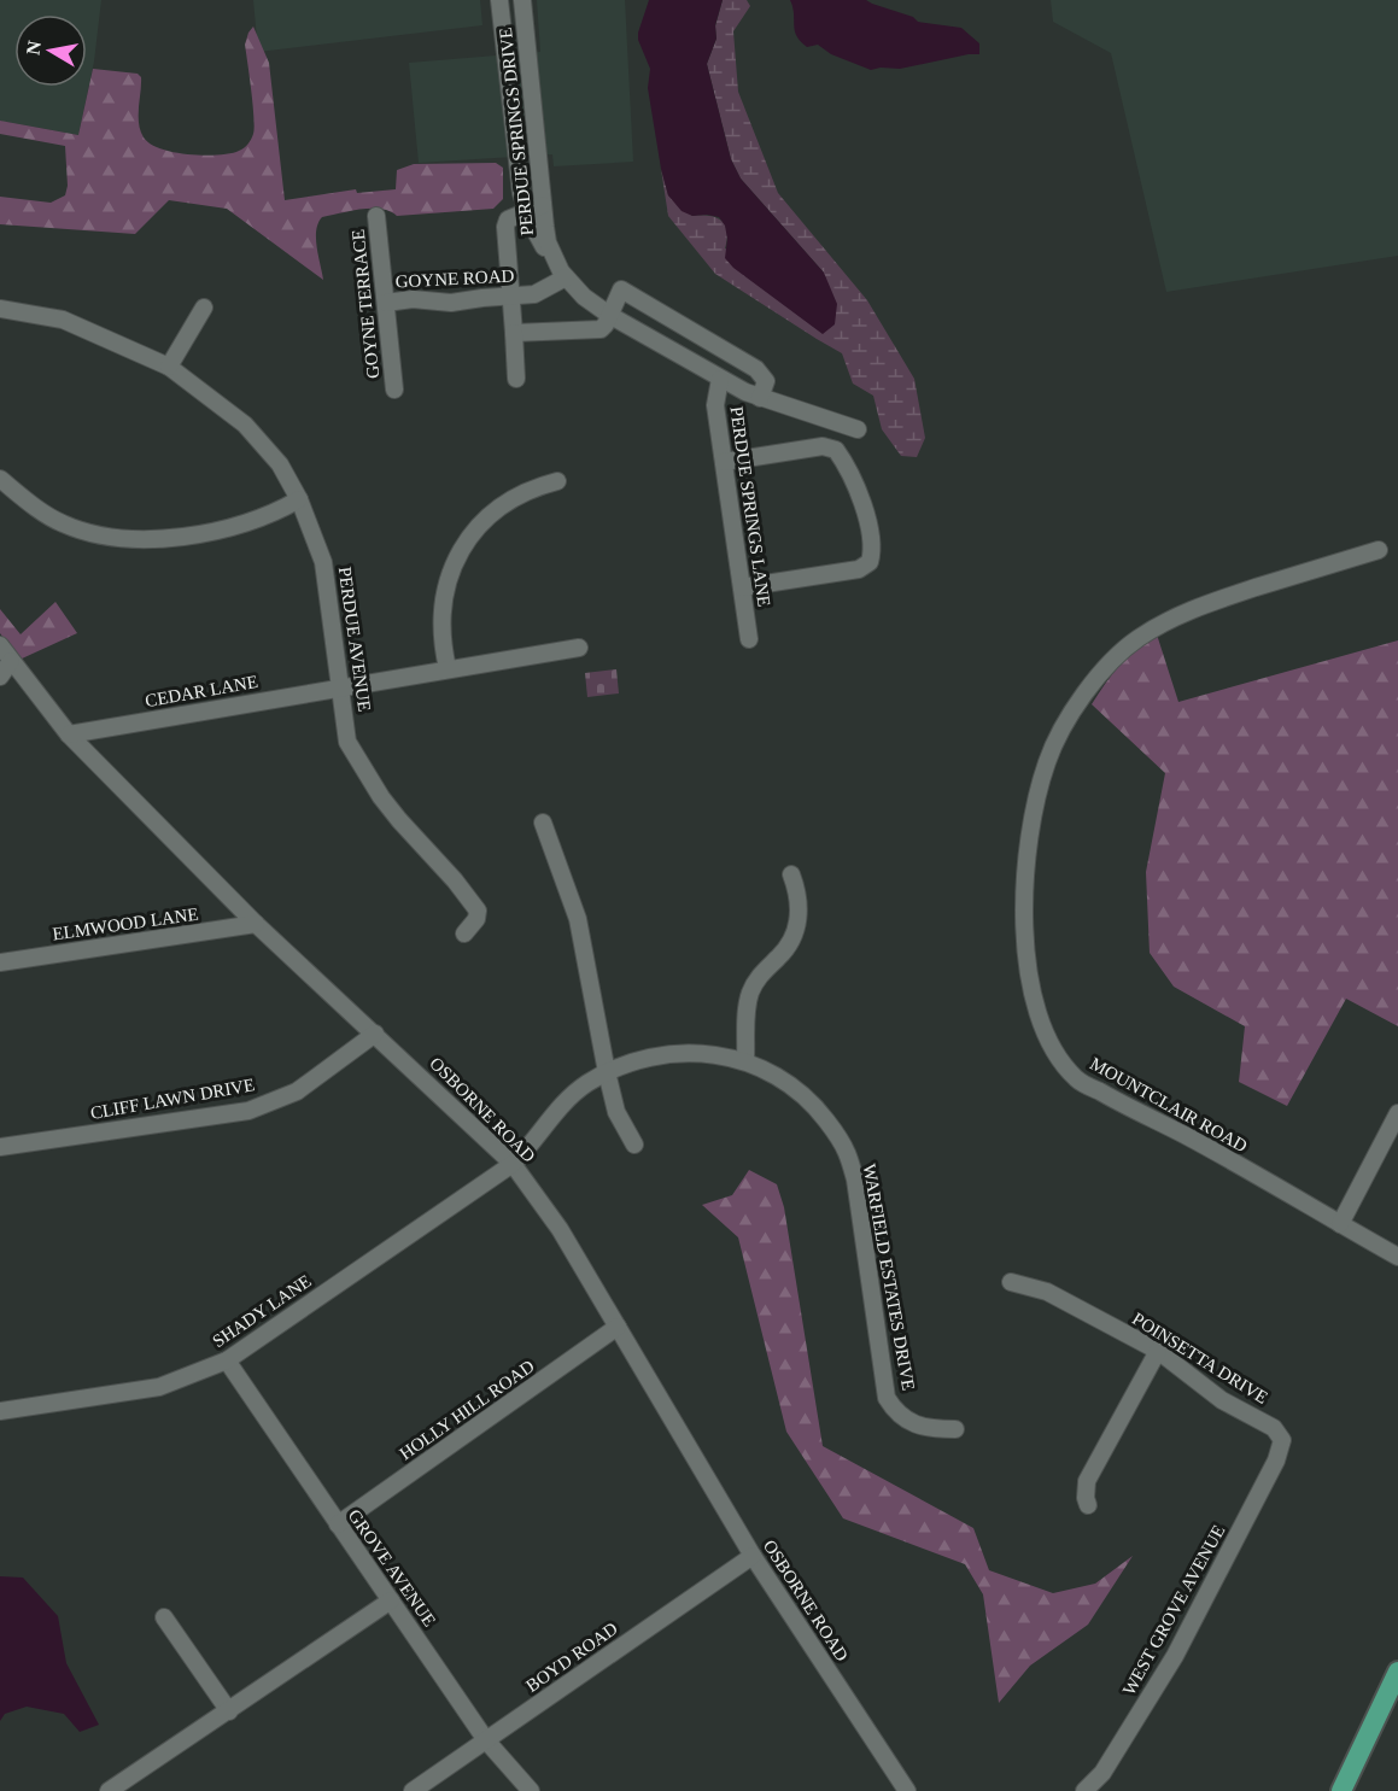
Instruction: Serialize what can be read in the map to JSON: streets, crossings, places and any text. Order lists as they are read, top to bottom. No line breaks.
{"streets":{"street":["PERDUE SPRINGS DRIVE","GOYNE ROAD","GOYNE TERRACE","PERDUE SPRINGS LANE","PERDUE AVENUE","CEDAR LANE","ELMWOOD LANE","CLIFF LAWN DRIVE","MOUNTCLAIR ROAD","OSBORNE ROAD","WARFIELD ESTATES DRIVE","SHADY LANE","POINSETTA DRIVE","HOLLY HILL ROAD","GROVE AVENUE","WEST GROVE AVENUE","BOYD ROAD"]},"crossings":[["PERDUE SPRINGS DRIVE","GOYNE ROAD"],["PERDUE SPRINGS DRIVE","PERDUE SPRINGS LANE"],["GOYNE ROAD","GOYNE TERRACE"],["PERDUE AVENUE","CEDAR LANE"],["CEDAR LANE","OSBORNE ROAD"],["ELMWOOD LANE","OSBORNE ROAD"],["CLIFF LAWN DRIVE","OSBORNE ROAD"],["OSBORNE ROAD","WARFIELD ESTATES DRIVE"],["OSBORNE ROAD","SHADY LANE"],["OSBORNE ROAD","HOLLY HILL ROAD"],["OSBORNE ROAD","BOYD ROAD"],["WARFIELD ESTATES DRIVE","SHADY LANE"],["SHADY LANE","GROVE AVENUE"],["POINSETTA DRIVE","WEST GROVE AVENUE"],["HOLLY HILL ROAD","GROVE AVENUE"],["GROVE AVENUE","BOYD ROAD"]],"north":"left"}
